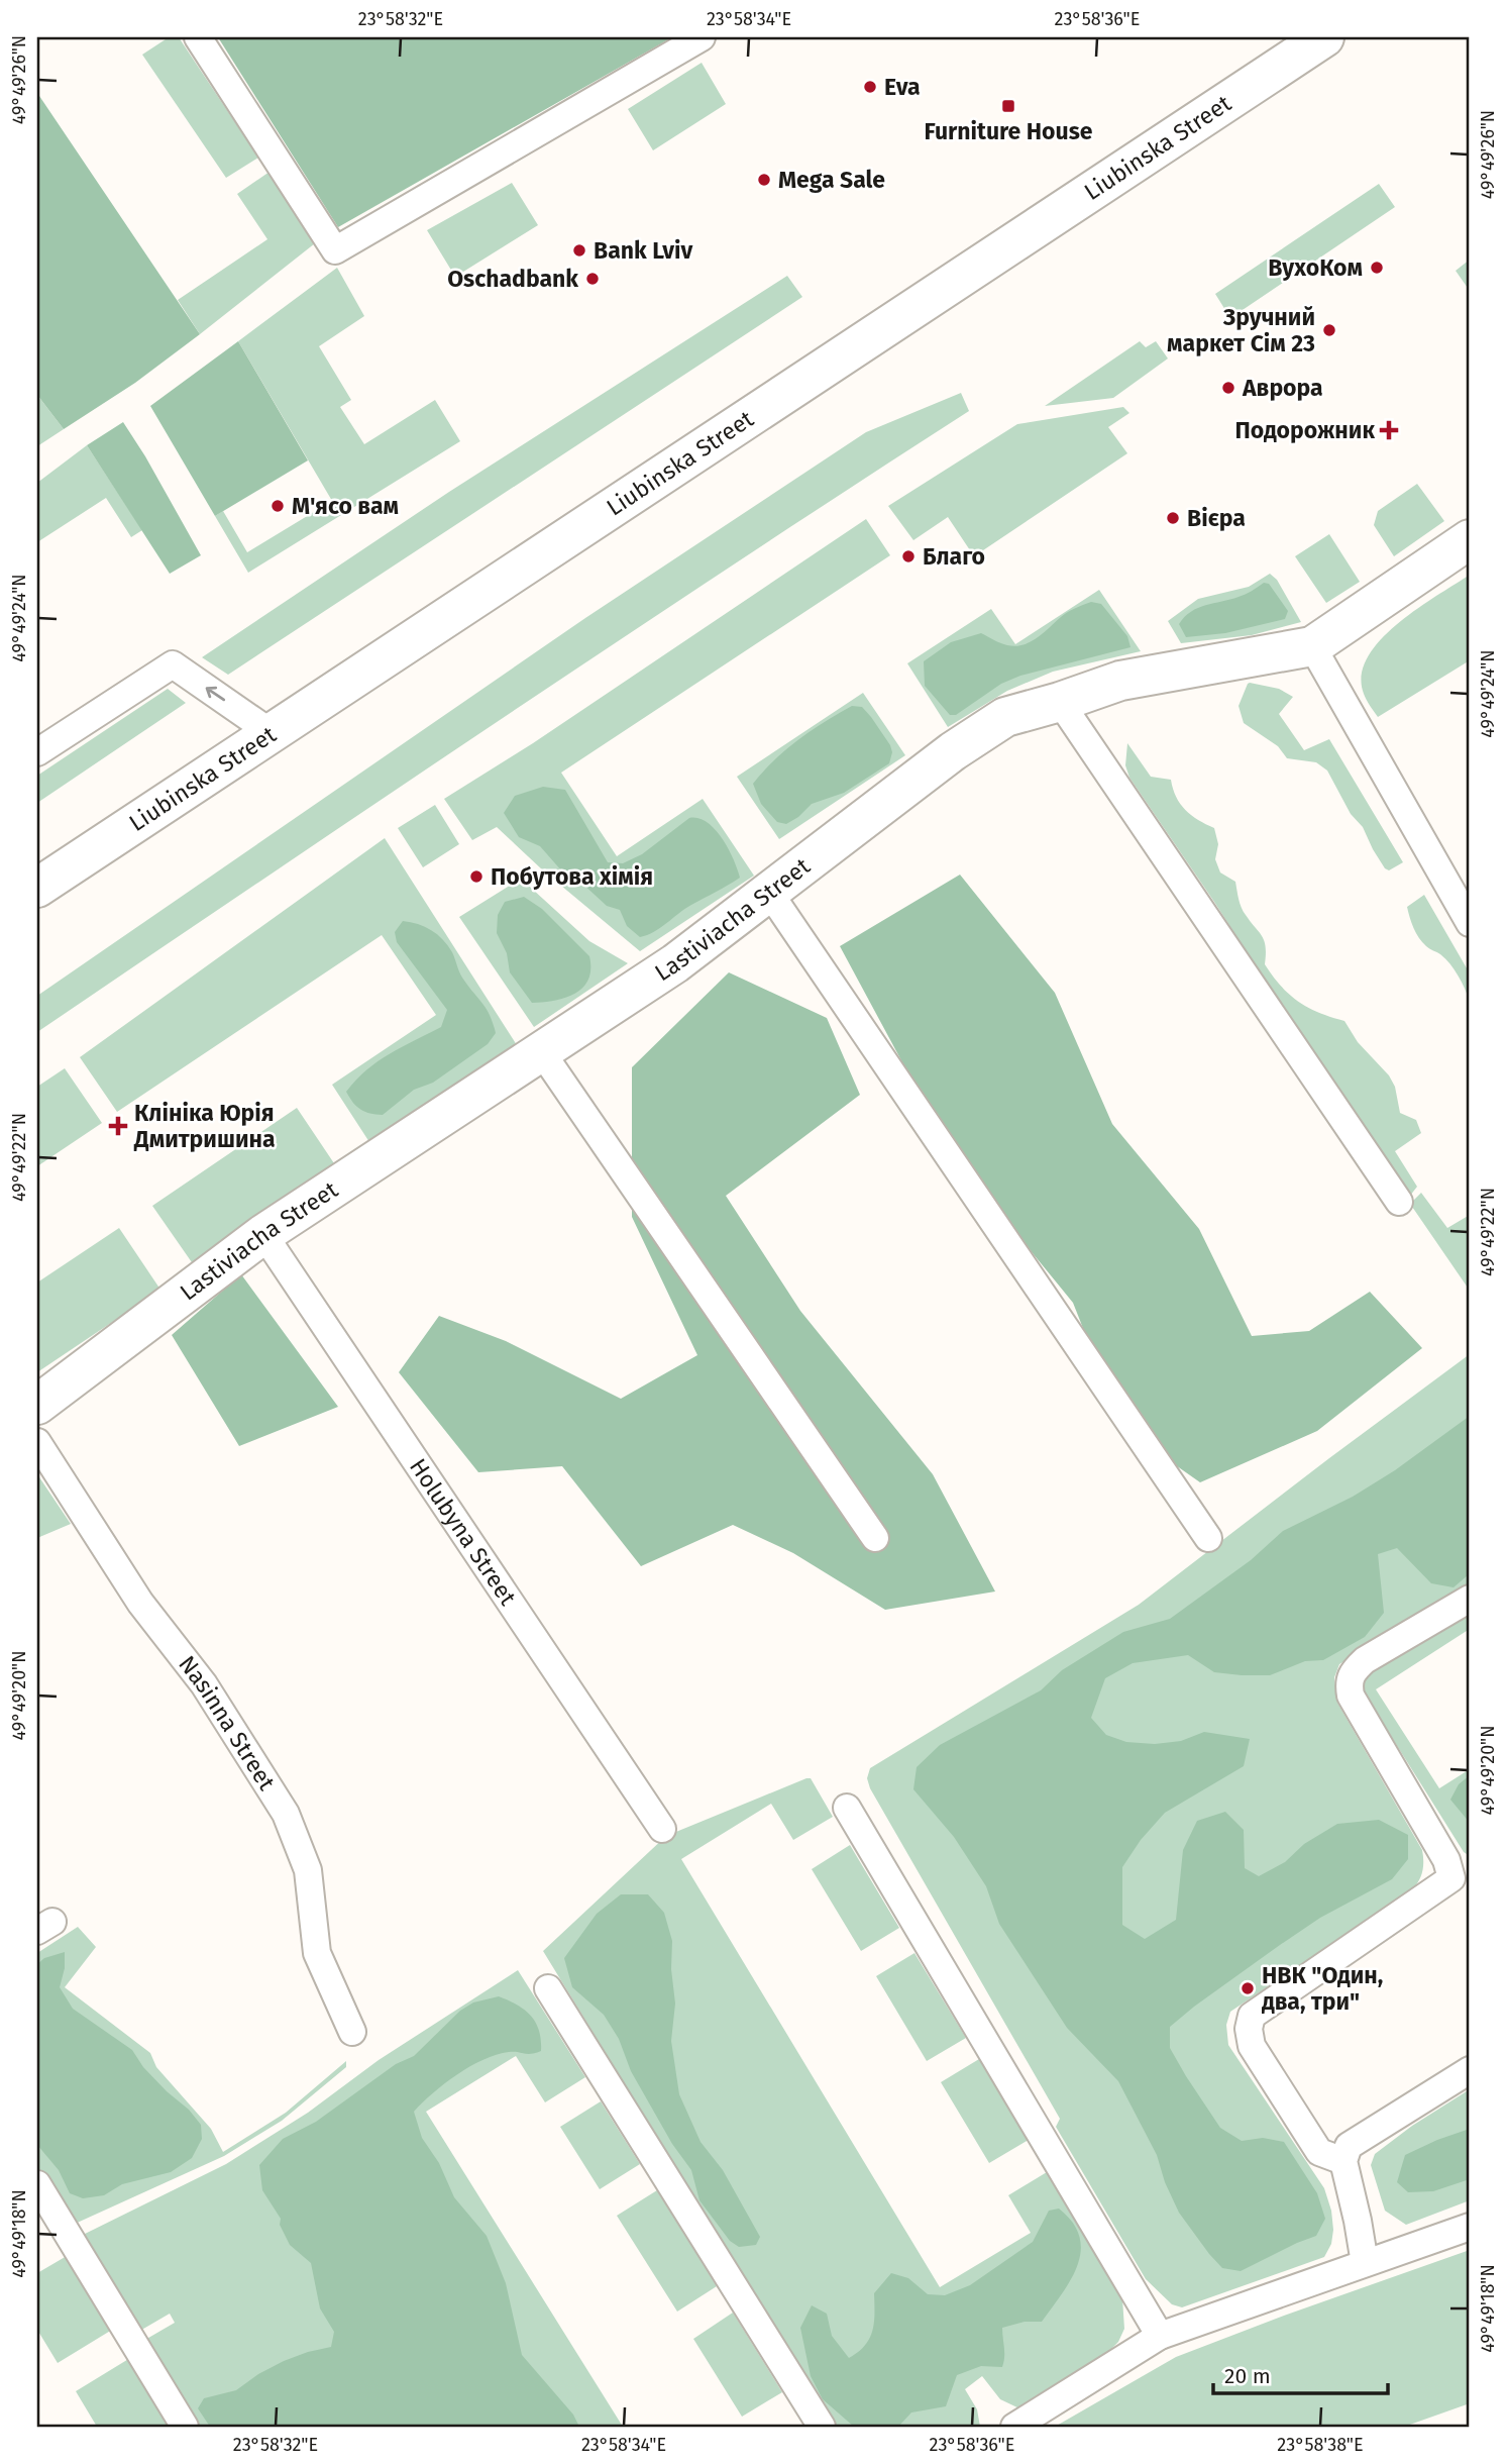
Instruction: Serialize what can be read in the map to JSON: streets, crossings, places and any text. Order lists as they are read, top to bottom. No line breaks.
{"streets":{"street":["Liubinska Street","Lastiviacha Street"],"lane":["Holubyna Street","Nasinna Street"]},"crossings":[["Lastiviacha Street","Holubyna Street"]],"places":{"other":["Eva","Mega Sale","Bank Lviv","ВухоКом","Oschadbank","Зручний маркет Сім 23","Аврора","М'ясо вам","Вієра","Благо","Побутова хімія","НВК \"Один, два, три\""],"transit":["Furniture House"],"health":["Подорожник","Клініка Юрія Дмитришина"]},"scale_bar":"20 m","coordinates":["23°58'32\"E","23°58'34\"E","23°58'36\"E","49°49'26\"N","49°49'24\"N","49°49'22\"N","49°49'20\"N","49°49'18\"N","23°58'38\"E"]}
